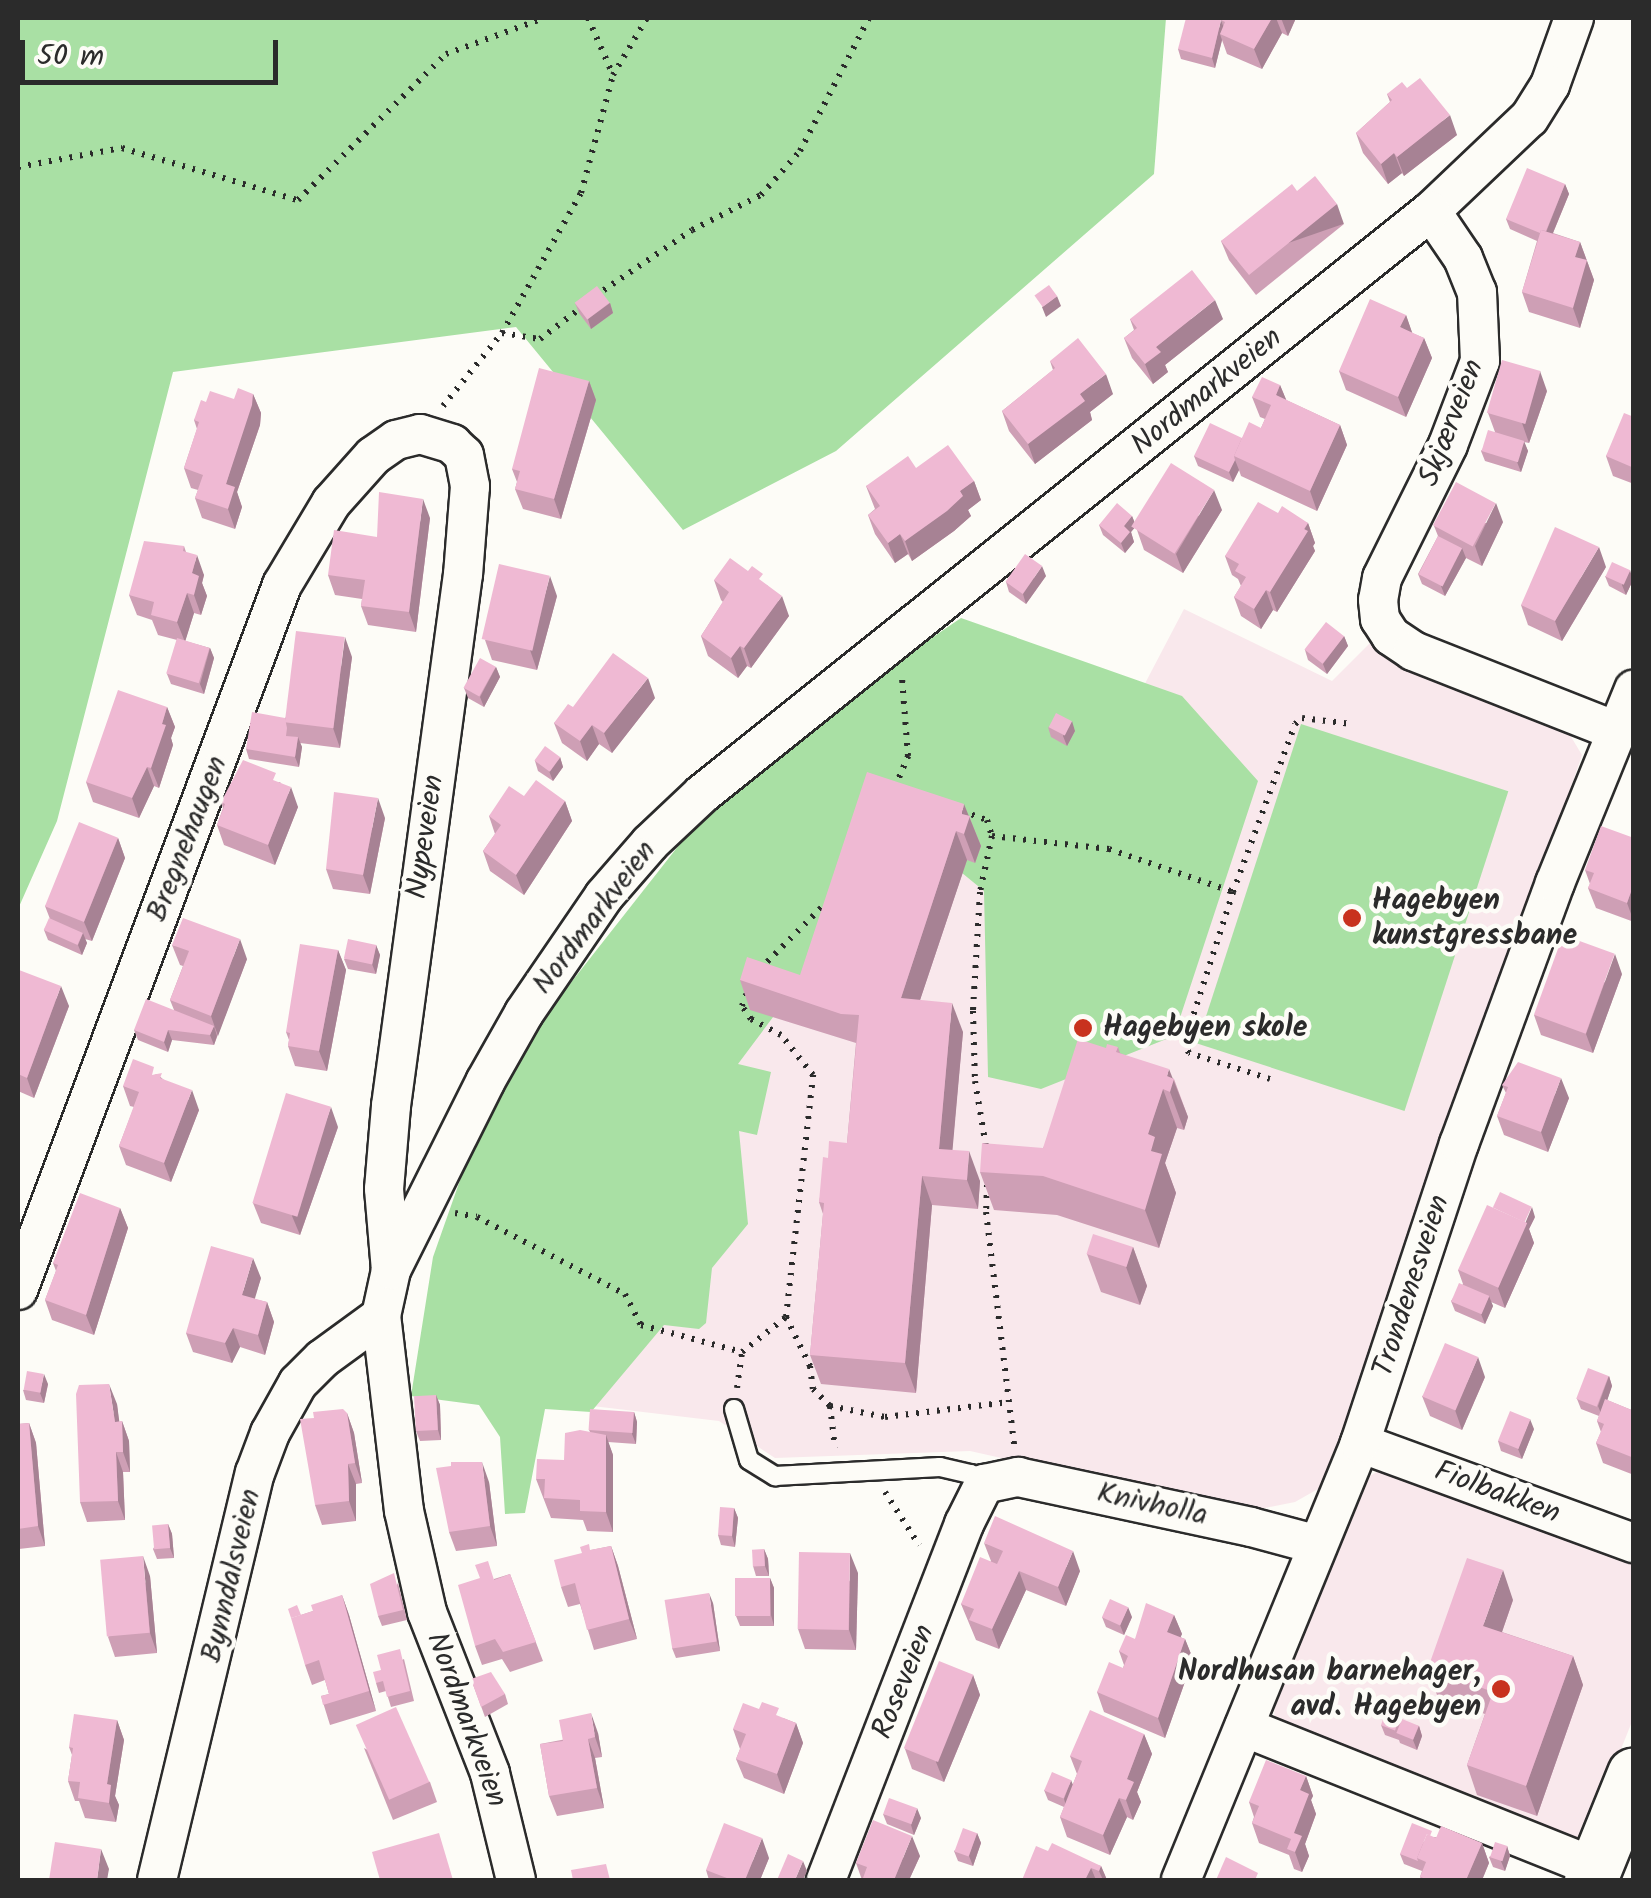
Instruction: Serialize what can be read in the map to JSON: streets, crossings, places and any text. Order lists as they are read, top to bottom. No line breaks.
{"streets":{"street":["Nordmarkveien","Skjærveien","Nypeveien","Bregnehaugen","Trondenesveien","Fiolbakken","Knivholla","Bynndalsveien","Roseveien"]},"crossings":[["Nordmarkveien","Skjærveien"],["Nordmarkveien","Nypeveien"],["Nordmarkveien","Bynndalsveien"],["Skjærveien","Trondenesveien"],["Nypeveien","Bregnehaugen"],["Trondenesveien","Fiolbakken"],["Trondenesveien","Knivholla"],["Knivholla","Roseveien"]],"places":["Hagebyen kunstgressbane","Hagebyen skole","Nordhusan barnehager, avd. Hagebyen"],"scale_bar":"50 m"}
